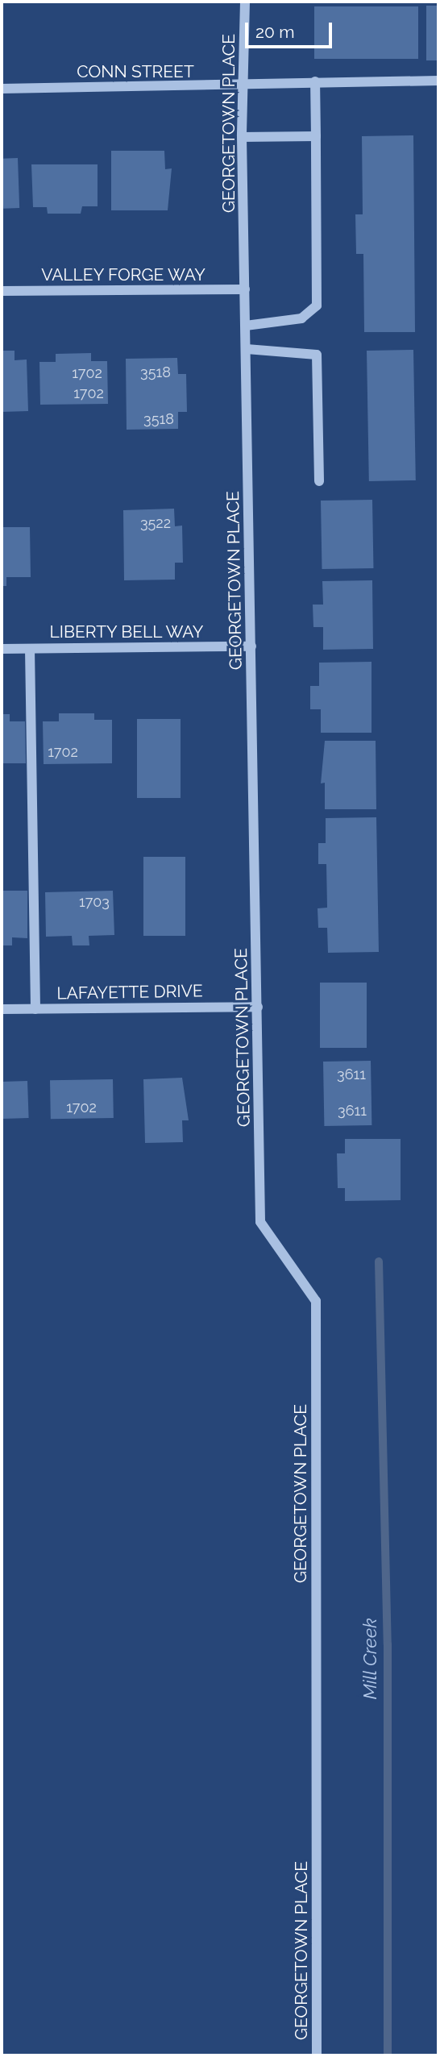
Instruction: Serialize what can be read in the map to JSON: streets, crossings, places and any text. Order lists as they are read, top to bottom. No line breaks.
{"streets":{"street":["CONN STREET","GEORGETOWN PLACE","VALLEY FORGE WAY","LIBERTY BELL WAY","LAFAYETTE DRIVE"]},"crossings":[["CONN STREET","GEORGETOWN PLACE"],["GEORGETOWN PLACE","VALLEY FORGE WAY"],["GEORGETOWN PLACE","LIBERTY BELL WAY"],["GEORGETOWN PLACE","LAFAYETTE DRIVE"]],"water":["Mill Creek"],"house_numbers":["3518","1702","1702","3518","3522","1702","1703","3611","1702","3611"],"scale_bar":"20 m"}
